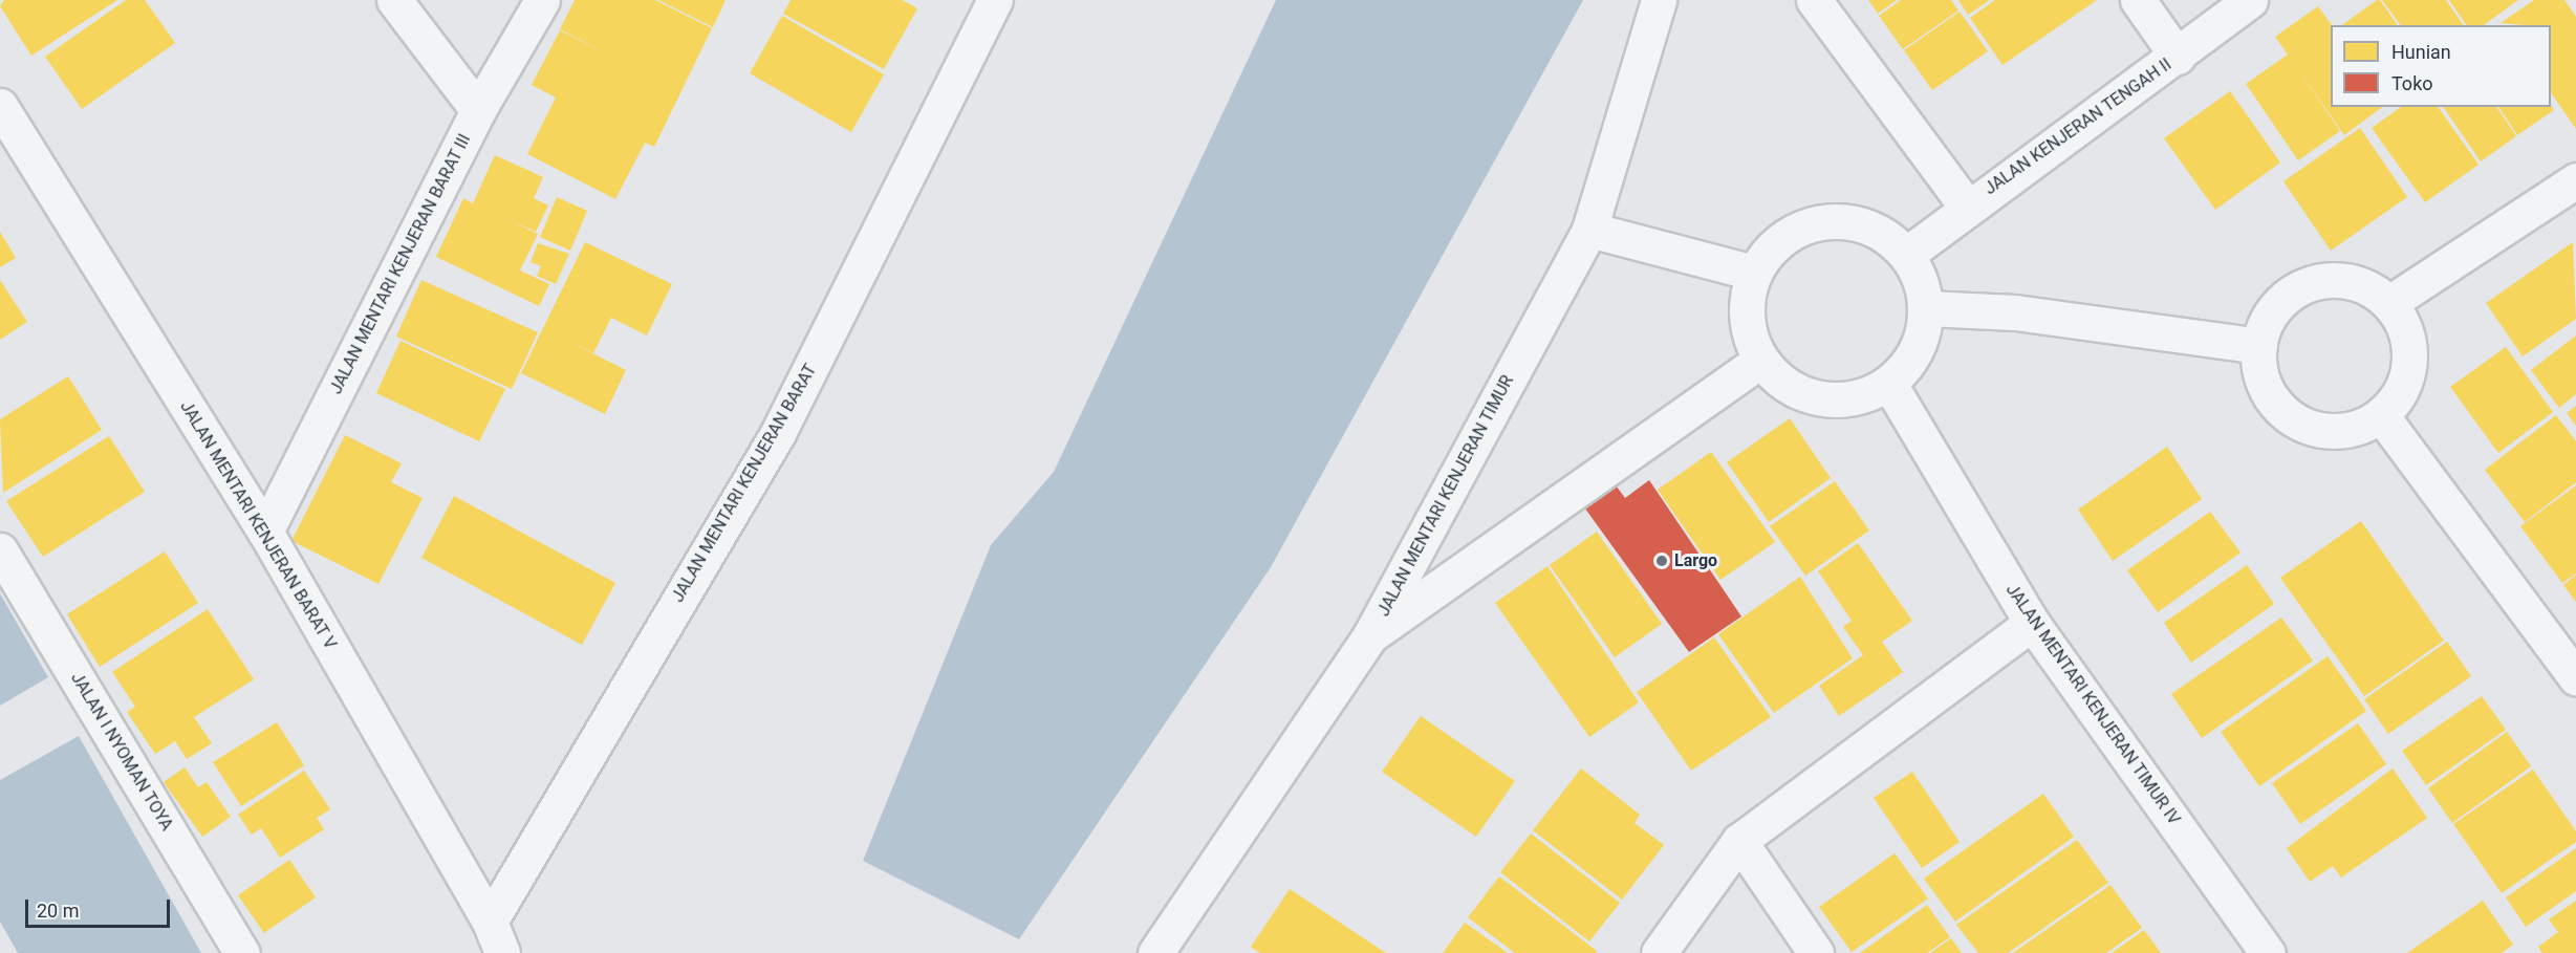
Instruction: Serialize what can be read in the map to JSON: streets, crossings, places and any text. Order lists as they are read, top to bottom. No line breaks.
{"streets":{"street":["JALAN KENJERAN TENGAH II","JALAN MENTARI KENJERAN BARAT III","JALAN MENTARI KENJERAN BARAT","JALAN MENTARI KENJERAN TIMUR","JALAN MENTARI KENJERAN BARAT V","JALAN MENTARI KENJERAN TIMUR IV","JALAN I NYOMAN TOYA"]},"crossings":[["JALAN KENJERAN TENGAH II","JALAN MENTARI KENJERAN TIMUR IV"],["JALAN MENTARI KENJERAN BARAT III","JALAN MENTARI KENJERAN BARAT V"],["JALAN MENTARI KENJERAN BARAT","JALAN MENTARI KENJERAN BARAT V"]],"places":["Largo"],"legend":["Hunian","Toko"],"scale_bar":"20 m"}
